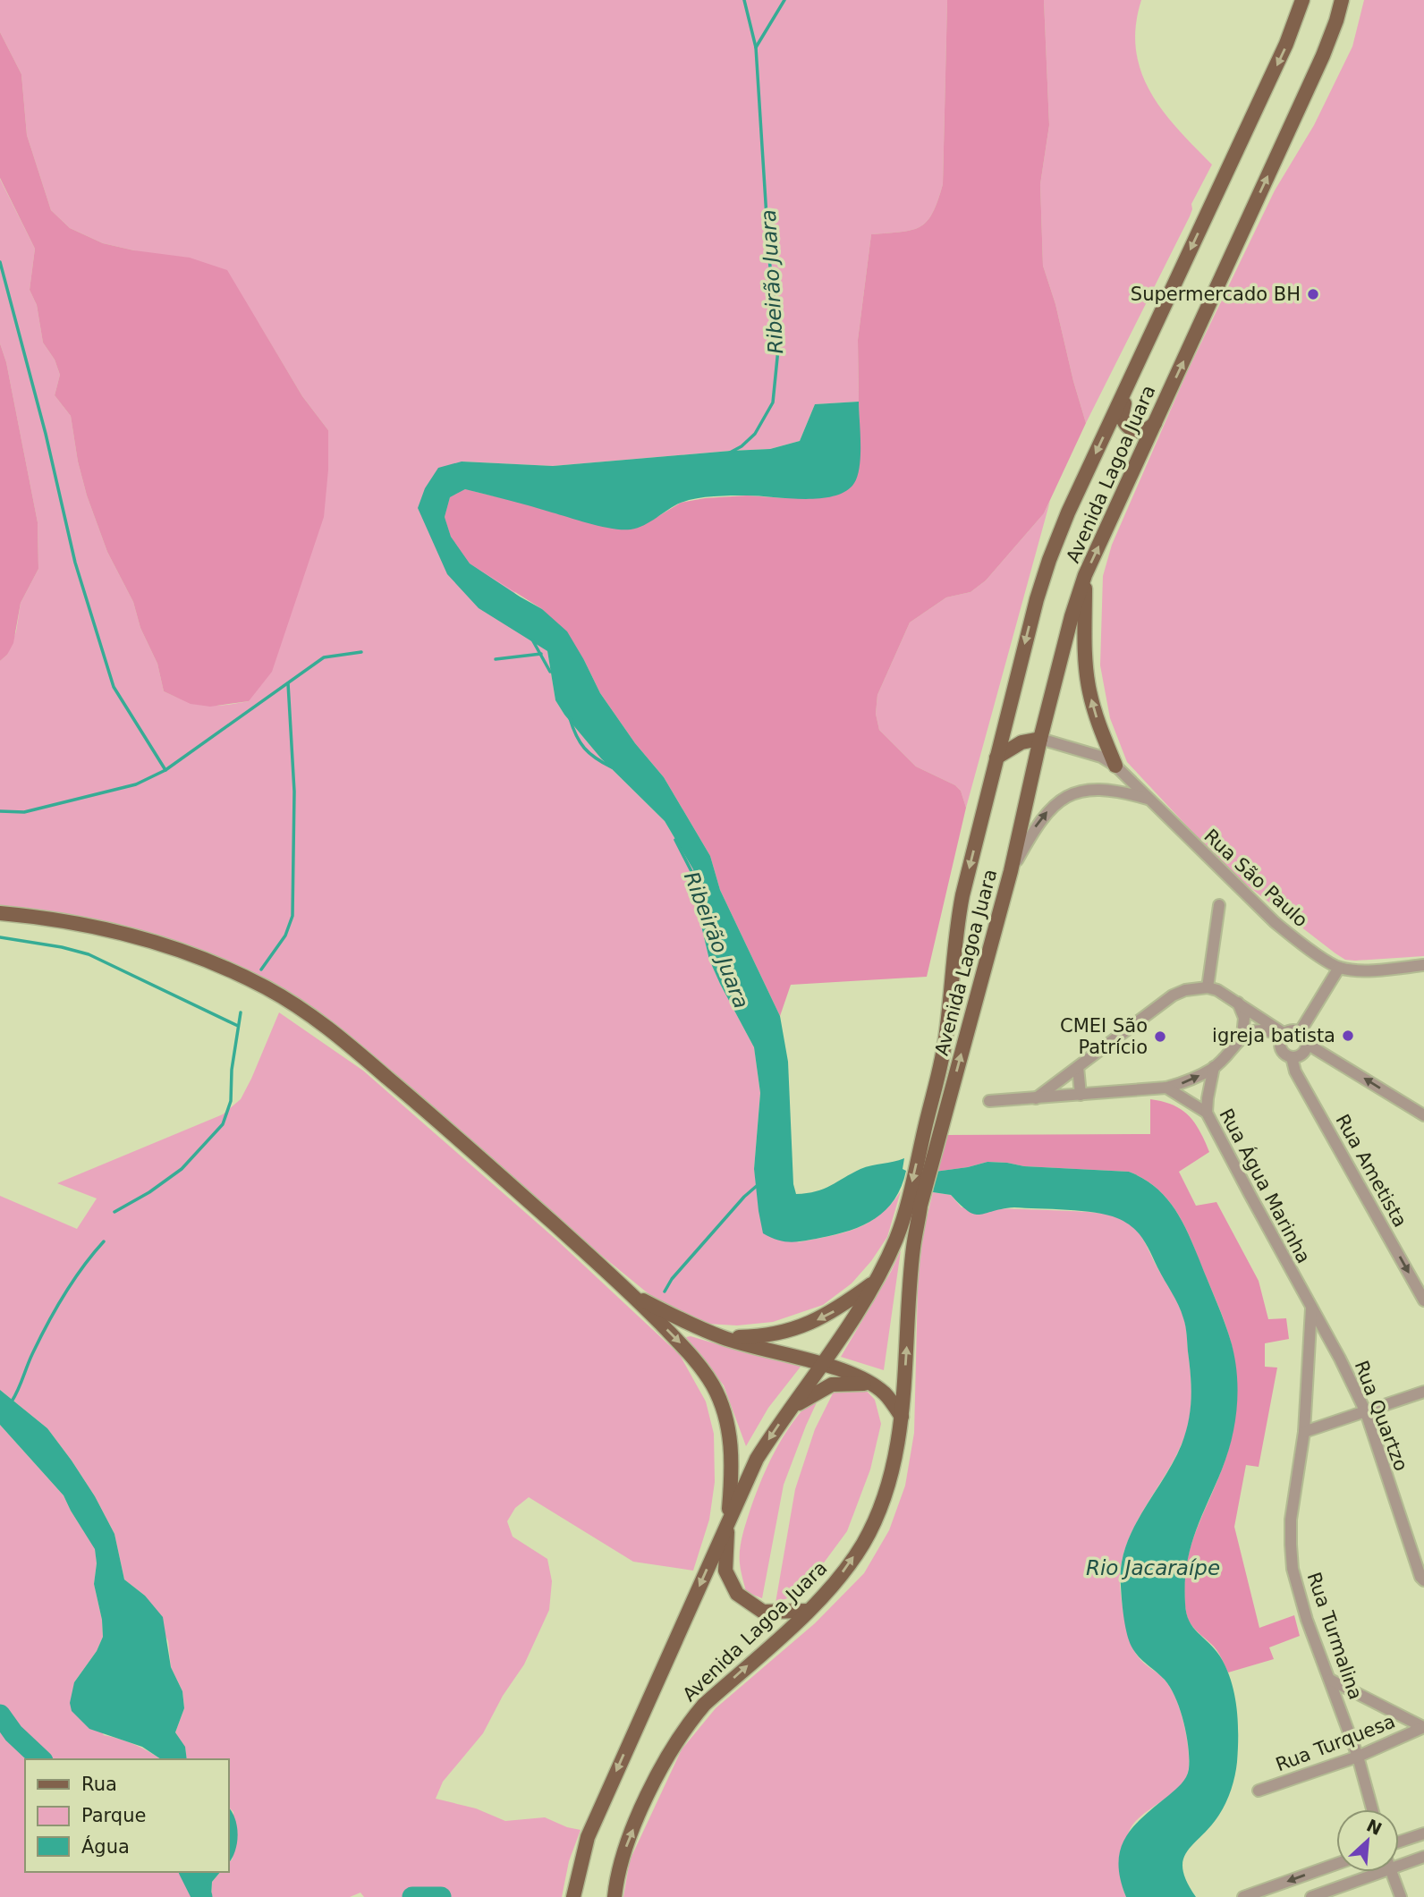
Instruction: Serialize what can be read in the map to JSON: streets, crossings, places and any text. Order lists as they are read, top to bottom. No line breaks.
{"streets":{"main road":["Avenida Lagoa Juara"],"street":["Rua São Paulo","Rua Ametista","Rua Água Marinha","Rua Quartzo","Rua Turmalina","Rua Turquesa"]},"crossings":[["Avenida Lagoa Juara","Rua São Paulo"],["Rua Água Marinha","Rua Quartzo"],["Rua Água Marinha","Rua Turmalina"],["Rua Quartzo","Rua Turmalina"],["Rua Turmalina","Rua Turquesa"]],"one_way":["Rua Ametista"],"water":["Ribeirão Juara","Rio Jacaraípe"],"places":["Supermercado BH","igreja batista","CMEI São Patrício"],"legend":["Rua","Parque","Água"],"north":"top right"}
